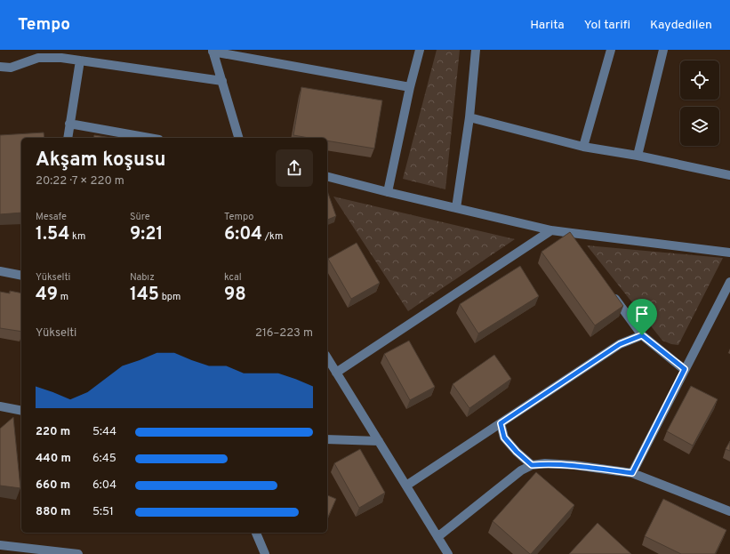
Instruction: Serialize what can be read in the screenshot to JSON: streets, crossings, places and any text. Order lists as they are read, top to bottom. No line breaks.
{"page":{"header":"Tempo","nav":["Harita","Yol tarifi","Kaydedilen"],"heading":["Akşam koşusu","20:22 · 7 × 220 m"],"stats":[["Mesafe","1.54 km"],["Süre","9:21"],["Tempo","6:04 /km"],["Yükselti","49 m"],["Nabız","145 bpm"],["kcal","98"]],"chart":["Yükselti","216–223 m"],"list":[{"name":"220 m","note":"5:44"},{"name":"440 m","note":"6:45"},{"name":"660 m","note":"6:04"},{"name":"880 m","note":"5:51"}]}}
